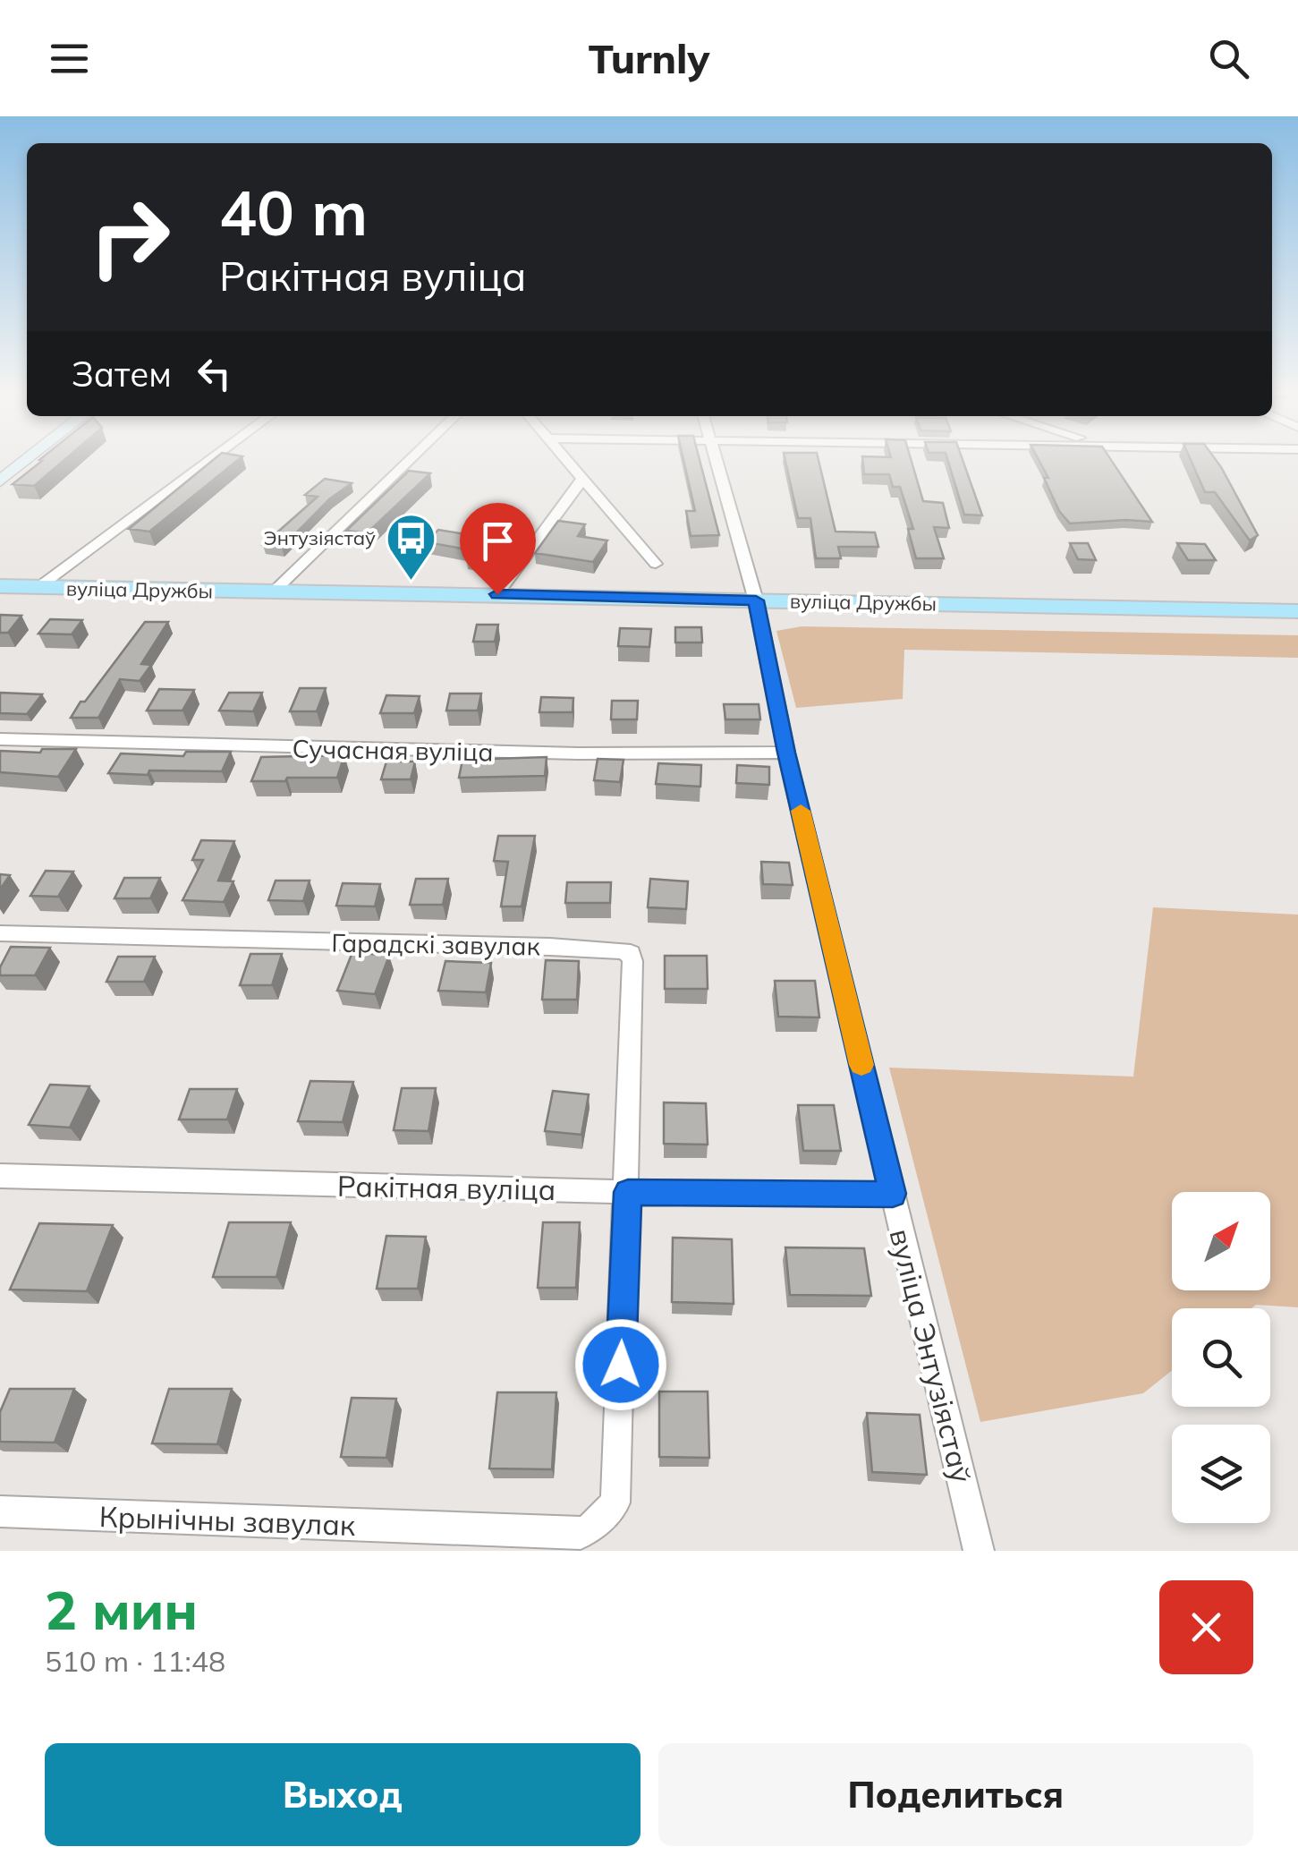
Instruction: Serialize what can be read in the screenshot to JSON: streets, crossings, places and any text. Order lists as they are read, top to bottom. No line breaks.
{"streets":{"main road":["вуліца Дружбы"],"street":["Сучасная вуліца","Гарадскі завулак","Ракітная вуліца","вуліца Энтузіястаў","Крынічны завулак"]},"crossings":[["вуліца Дружбы","вуліца Энтузіястаў"],["Сучасная вуліца","вуліца Энтузіястаў"],["Гарадскі завулак","Ракітная вуліца"],["Гарадскі завулак","Крынічны завулак"],["Ракітная вуліца","вуліца Энтузіястаў"],["Ракітная вуліца","Крынічны завулак"]],"places":{"bus stop":["Энтузіястаў"]},"north":"top right","page":{"header":"Turnly","turn":["40 m","Ракітная вуліца"],"then":"Затем","heading":["2 мин","510 m · 11:48"],"buttons":["Выход","Поделиться"]}}
